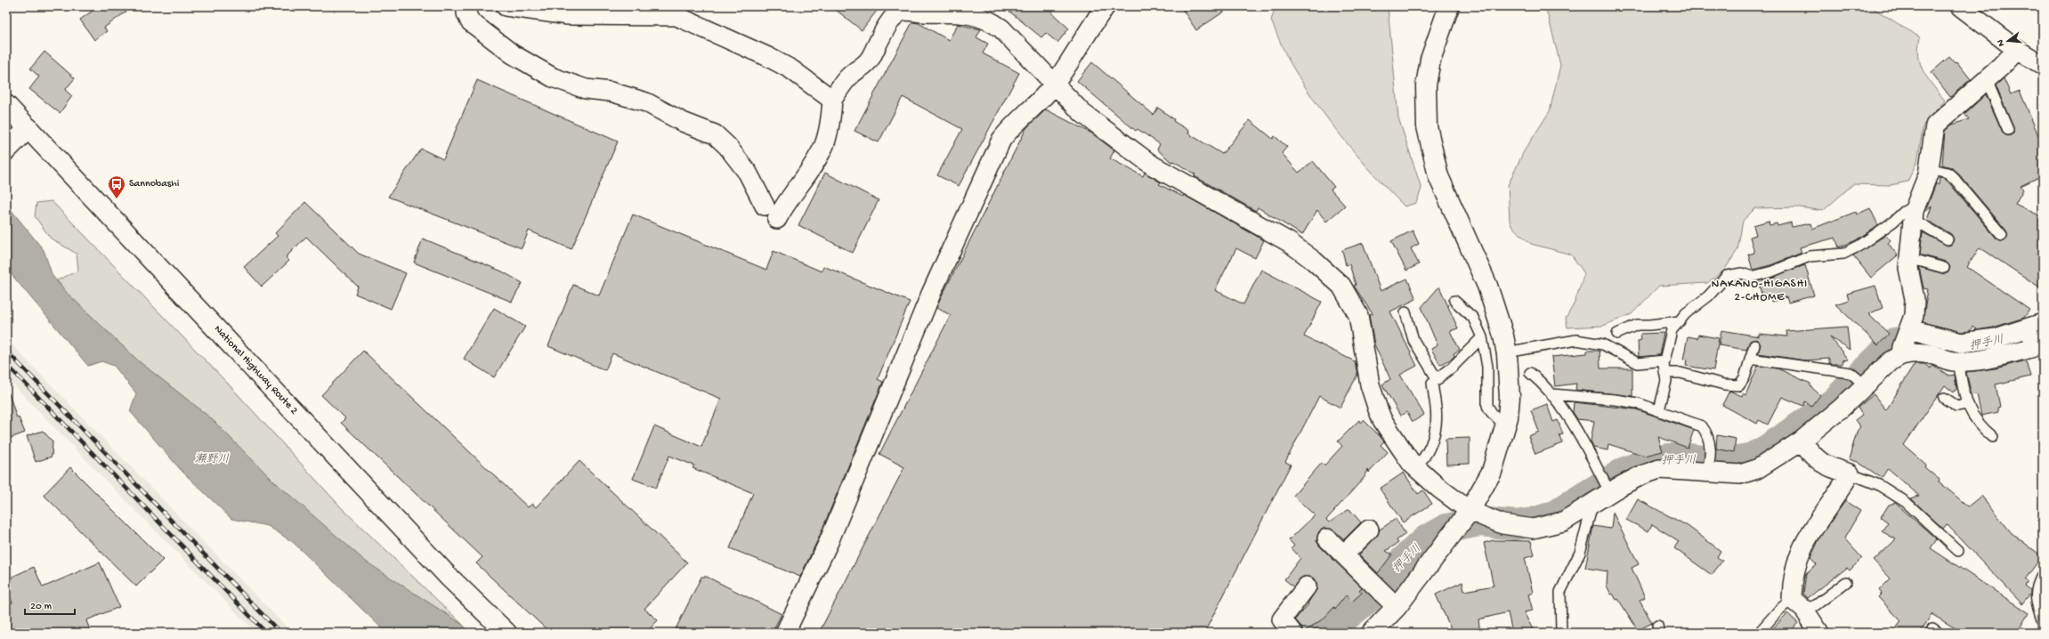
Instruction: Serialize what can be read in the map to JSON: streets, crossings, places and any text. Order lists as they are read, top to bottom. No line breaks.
{"streets":{"main road":["National Highway Route 2"]},"districts":["NAKANO-HIGASHI 2-CHOME"],"water":["押手川","瀬野川"],"places":{"bus stop":["Sannobashi"]},"scale_bar":"20 m","north":"left"}
